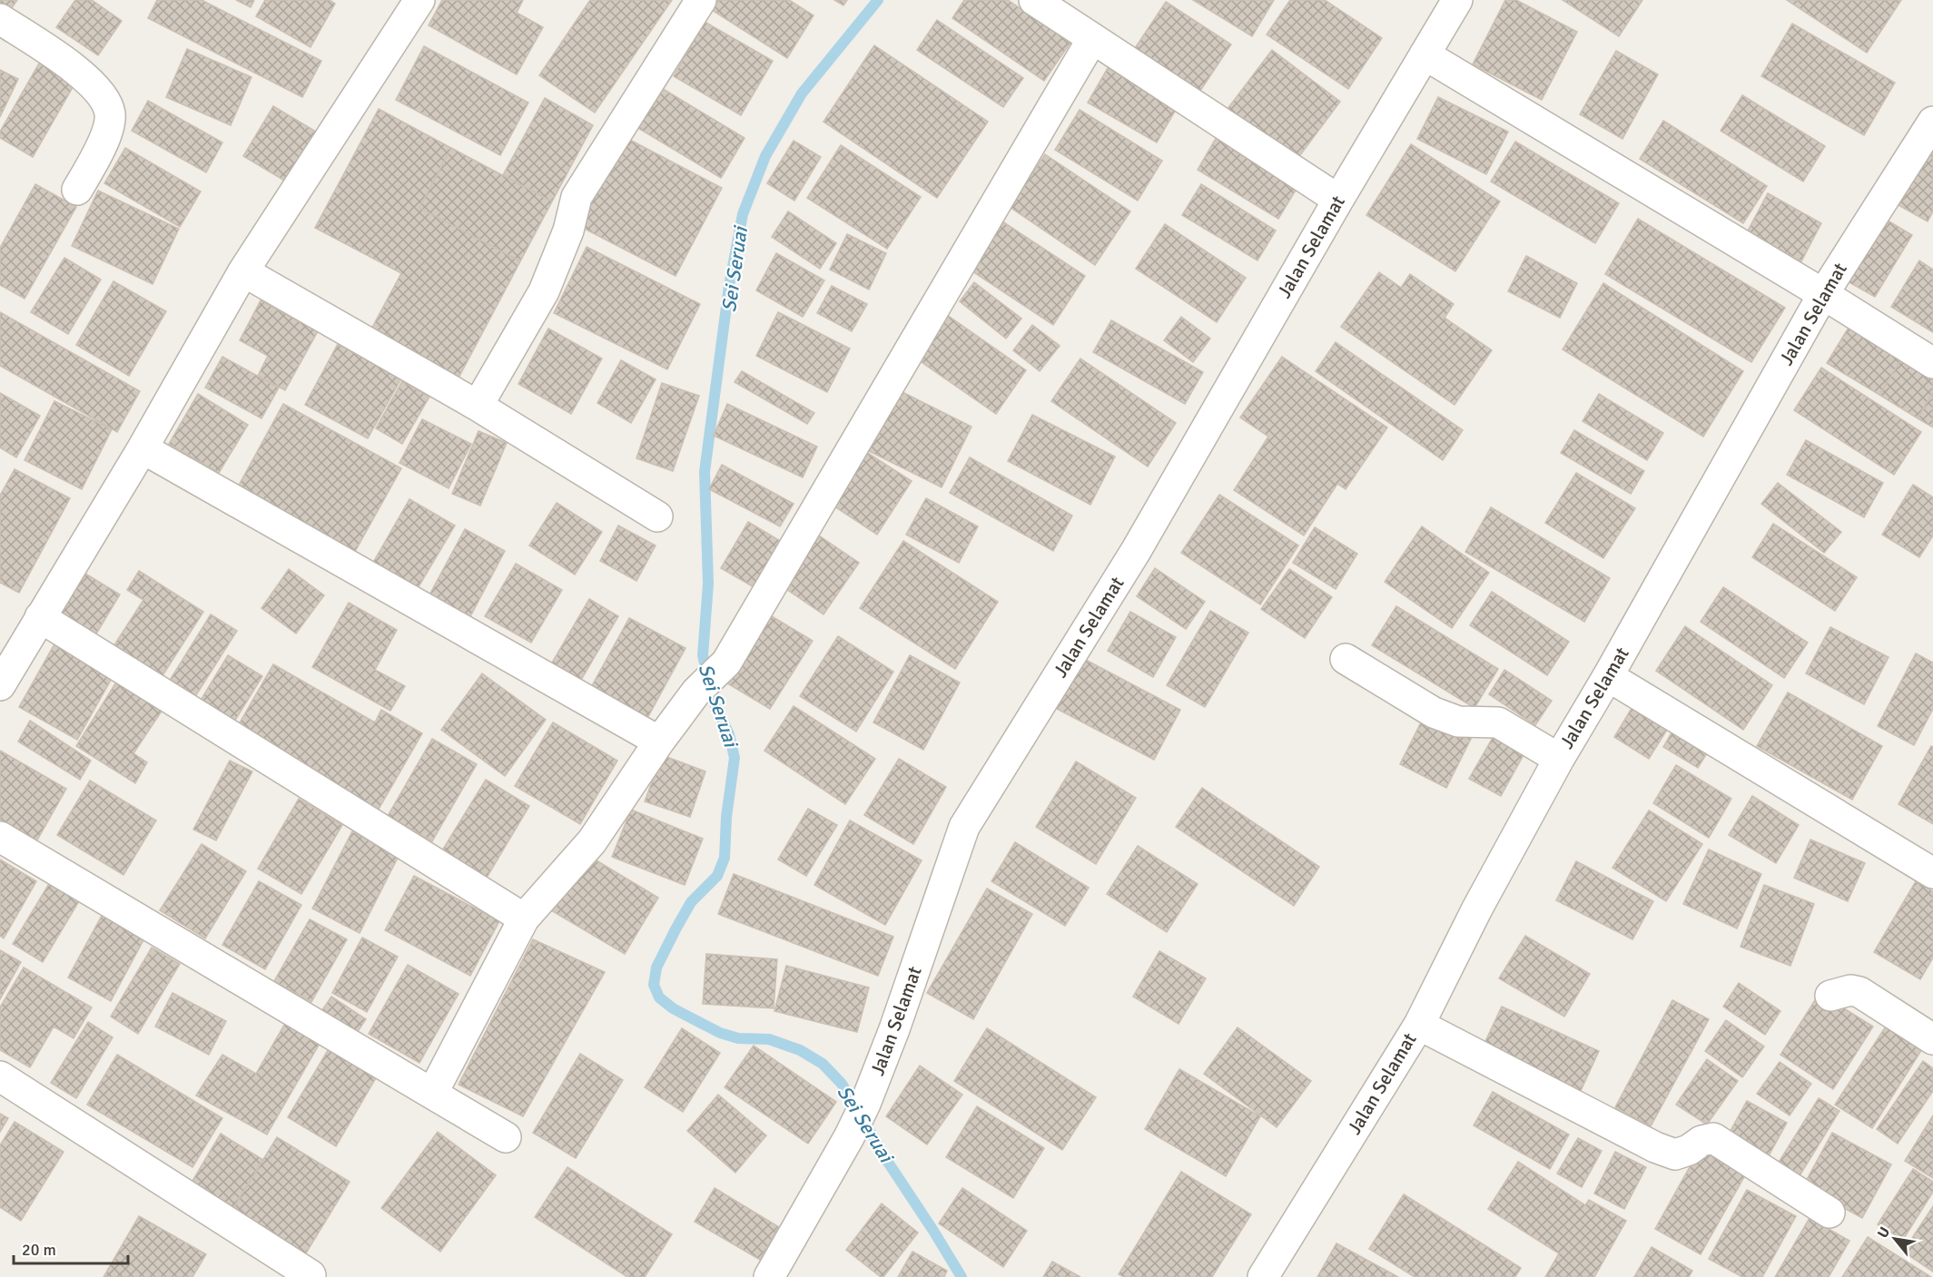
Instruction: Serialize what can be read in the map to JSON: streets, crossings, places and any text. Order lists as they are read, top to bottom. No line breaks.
{"streets":{"street":["Jalan Selamat"]},"water":["Sei Seruai"],"scale_bar":"20 m","north":"top left"}
